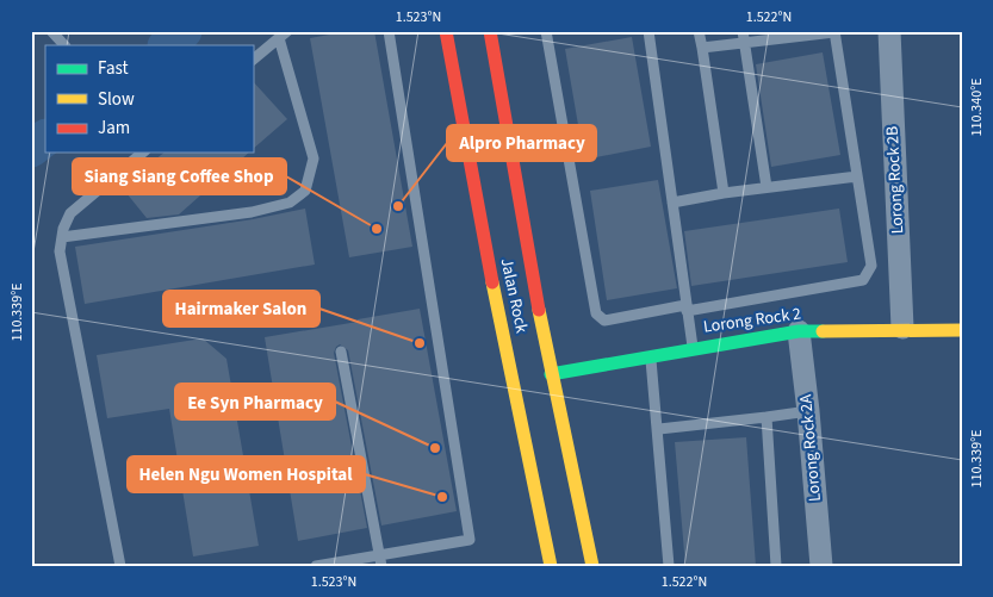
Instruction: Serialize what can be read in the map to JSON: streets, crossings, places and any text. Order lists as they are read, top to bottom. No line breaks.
{"streets":{"main road":["Jalan Rock","Lorong Rock 2"],"street":["Lorong Rock 2B","Lorong Rock 2A"]},"crossings":[["Lorong Rock 2B","Lorong Rock 2"],["Jalan Rock","Lorong Rock 2"],["Lorong Rock 2","Lorong Rock 2A"]],"places":["Alpro Pharmacy","Siang Siang Coffee Shop","Hairmaker Salon","Ee Syn Pharmacy","Helen Ngu Women Hospital"],"legend":["Fast","Slow","Jam"],"coordinates":["1.523°N","1.522°N","110.340°E","110.339°E"]}
